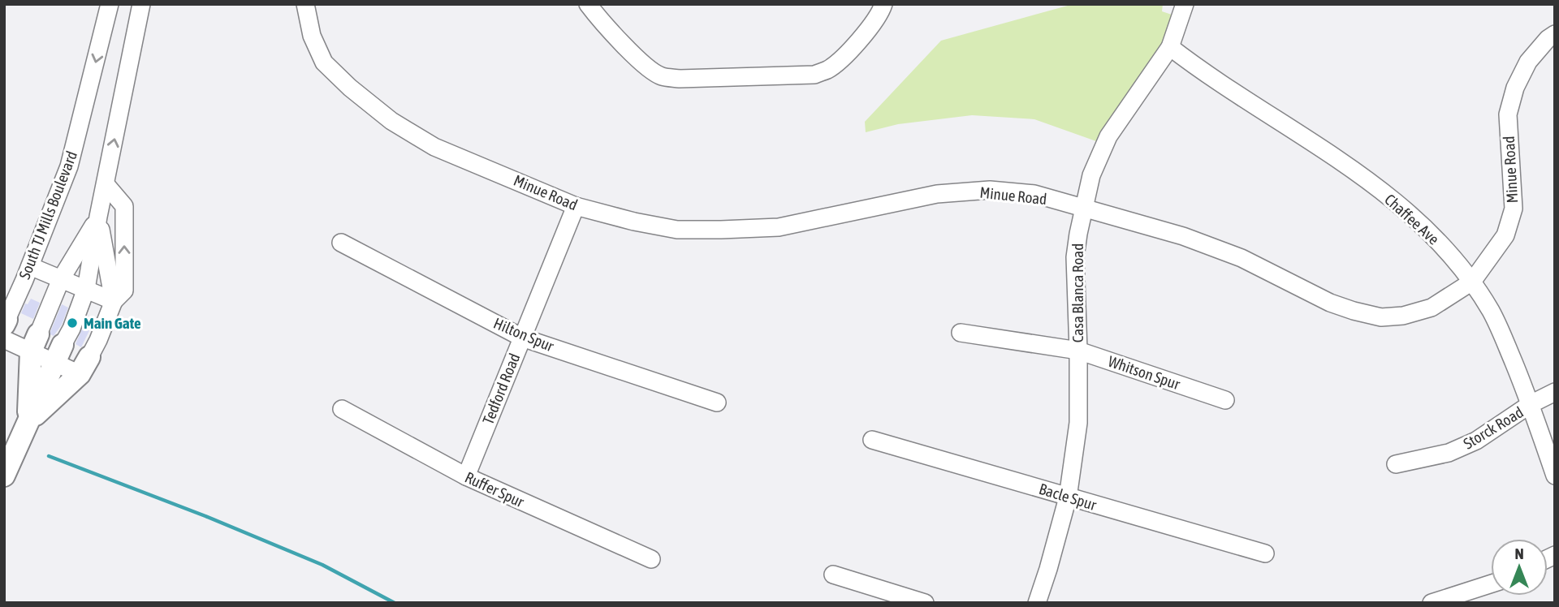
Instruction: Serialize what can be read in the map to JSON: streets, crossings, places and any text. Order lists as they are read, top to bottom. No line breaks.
{"streets":{"street":["Minue Road","South TJ Mills Boulevard","Chaffee Ave","Casa Blanca Road","Hilton Spur","Whitson Spur","Tedford Road","Storck Road","Ruffer Spur","Bacle Spur"]},"crossings":[["Minue Road","Chaffee Ave"],["Minue Road","Casa Blanca Road"],["Minue Road","Tedford Road"],["Chaffee Ave","Casa Blanca Road"],["Chaffee Ave","Storck Road"],["Casa Blanca Road","Whitson Spur"],["Casa Blanca Road","Bacle Spur"],["Hilton Spur","Tedford Road"],["Tedford Road","Ruffer Spur"]],"places":["Main Gate"],"north":"top"}
